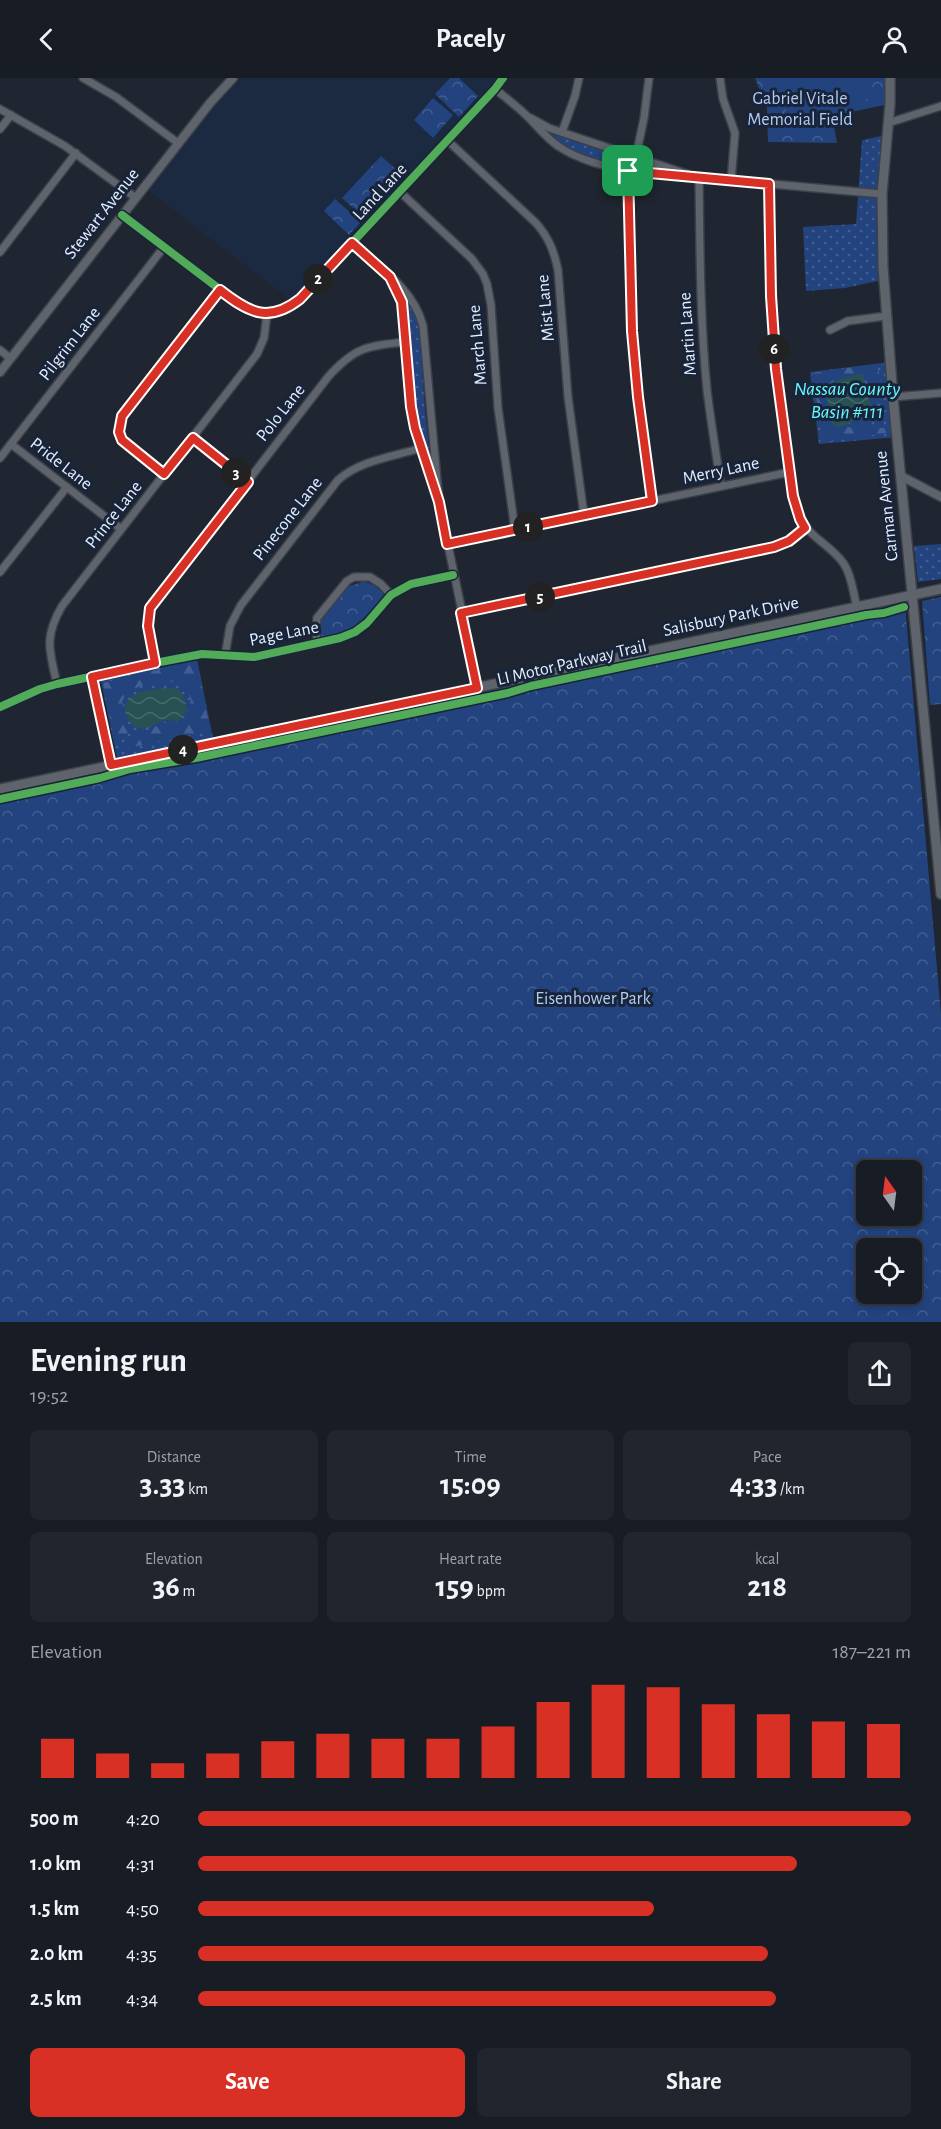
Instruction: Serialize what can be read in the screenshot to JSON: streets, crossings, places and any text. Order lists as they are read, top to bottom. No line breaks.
{"streets":{"main road":["Carman Avenue","Salisbury Park Drive"],"street":["Land Lane","Stewart Avenue","Mist Lane","Martin Lane","Pilgrim Lane","March Lane","Polo Lane","Pride Lane","Merry Lane","Prince Lane","Pinecone Lane","Page Lane"],"cycle path":["LI Motor Parkway Trail"]},"crossings":[["Land Lane","Mist Lane"],["Land Lane","March Lane"],["Land Lane","Prince Lane"],["Mist Lane","Merry Lane"],["Martin Lane","Merry Lane"],["Pilgrim Lane","Pride Lane"],["March Lane","Merry Lane"],["Polo Lane","Page Lane"],["Pride Lane","Prince Lane"],["Carman Avenue","Salisbury Park Drive"],["Prince Lane","Page Lane"],["Pinecone Lane","Page Lane"]],"water":["Nassau County Basin #111"],"parks":["Gabriel Vitale Memorial Field","Eisenhower Park"],"north":"top","page":{"header":"Pacely","pins":["2","6","3","1","5","4"],"heading":["Evening run","19:52"],"stats":[["Distance","3.33 km"],["Time","15:09"],["Pace","4:33 /km"],["Elevation","36 m"],["Heart rate","159 bpm"],["kcal","218"]],"chart":["Elevation","187–221 m"],"list":[{"name":"500 m","note":"4:20"},{"name":"1.0 km","note":"4:31"},{"name":"1.5 km","note":"4:50"},{"name":"2.0 km","note":"4:35"},{"name":"2.5 km","note":"4:34"}],"buttons":["Save","Share"]}}
